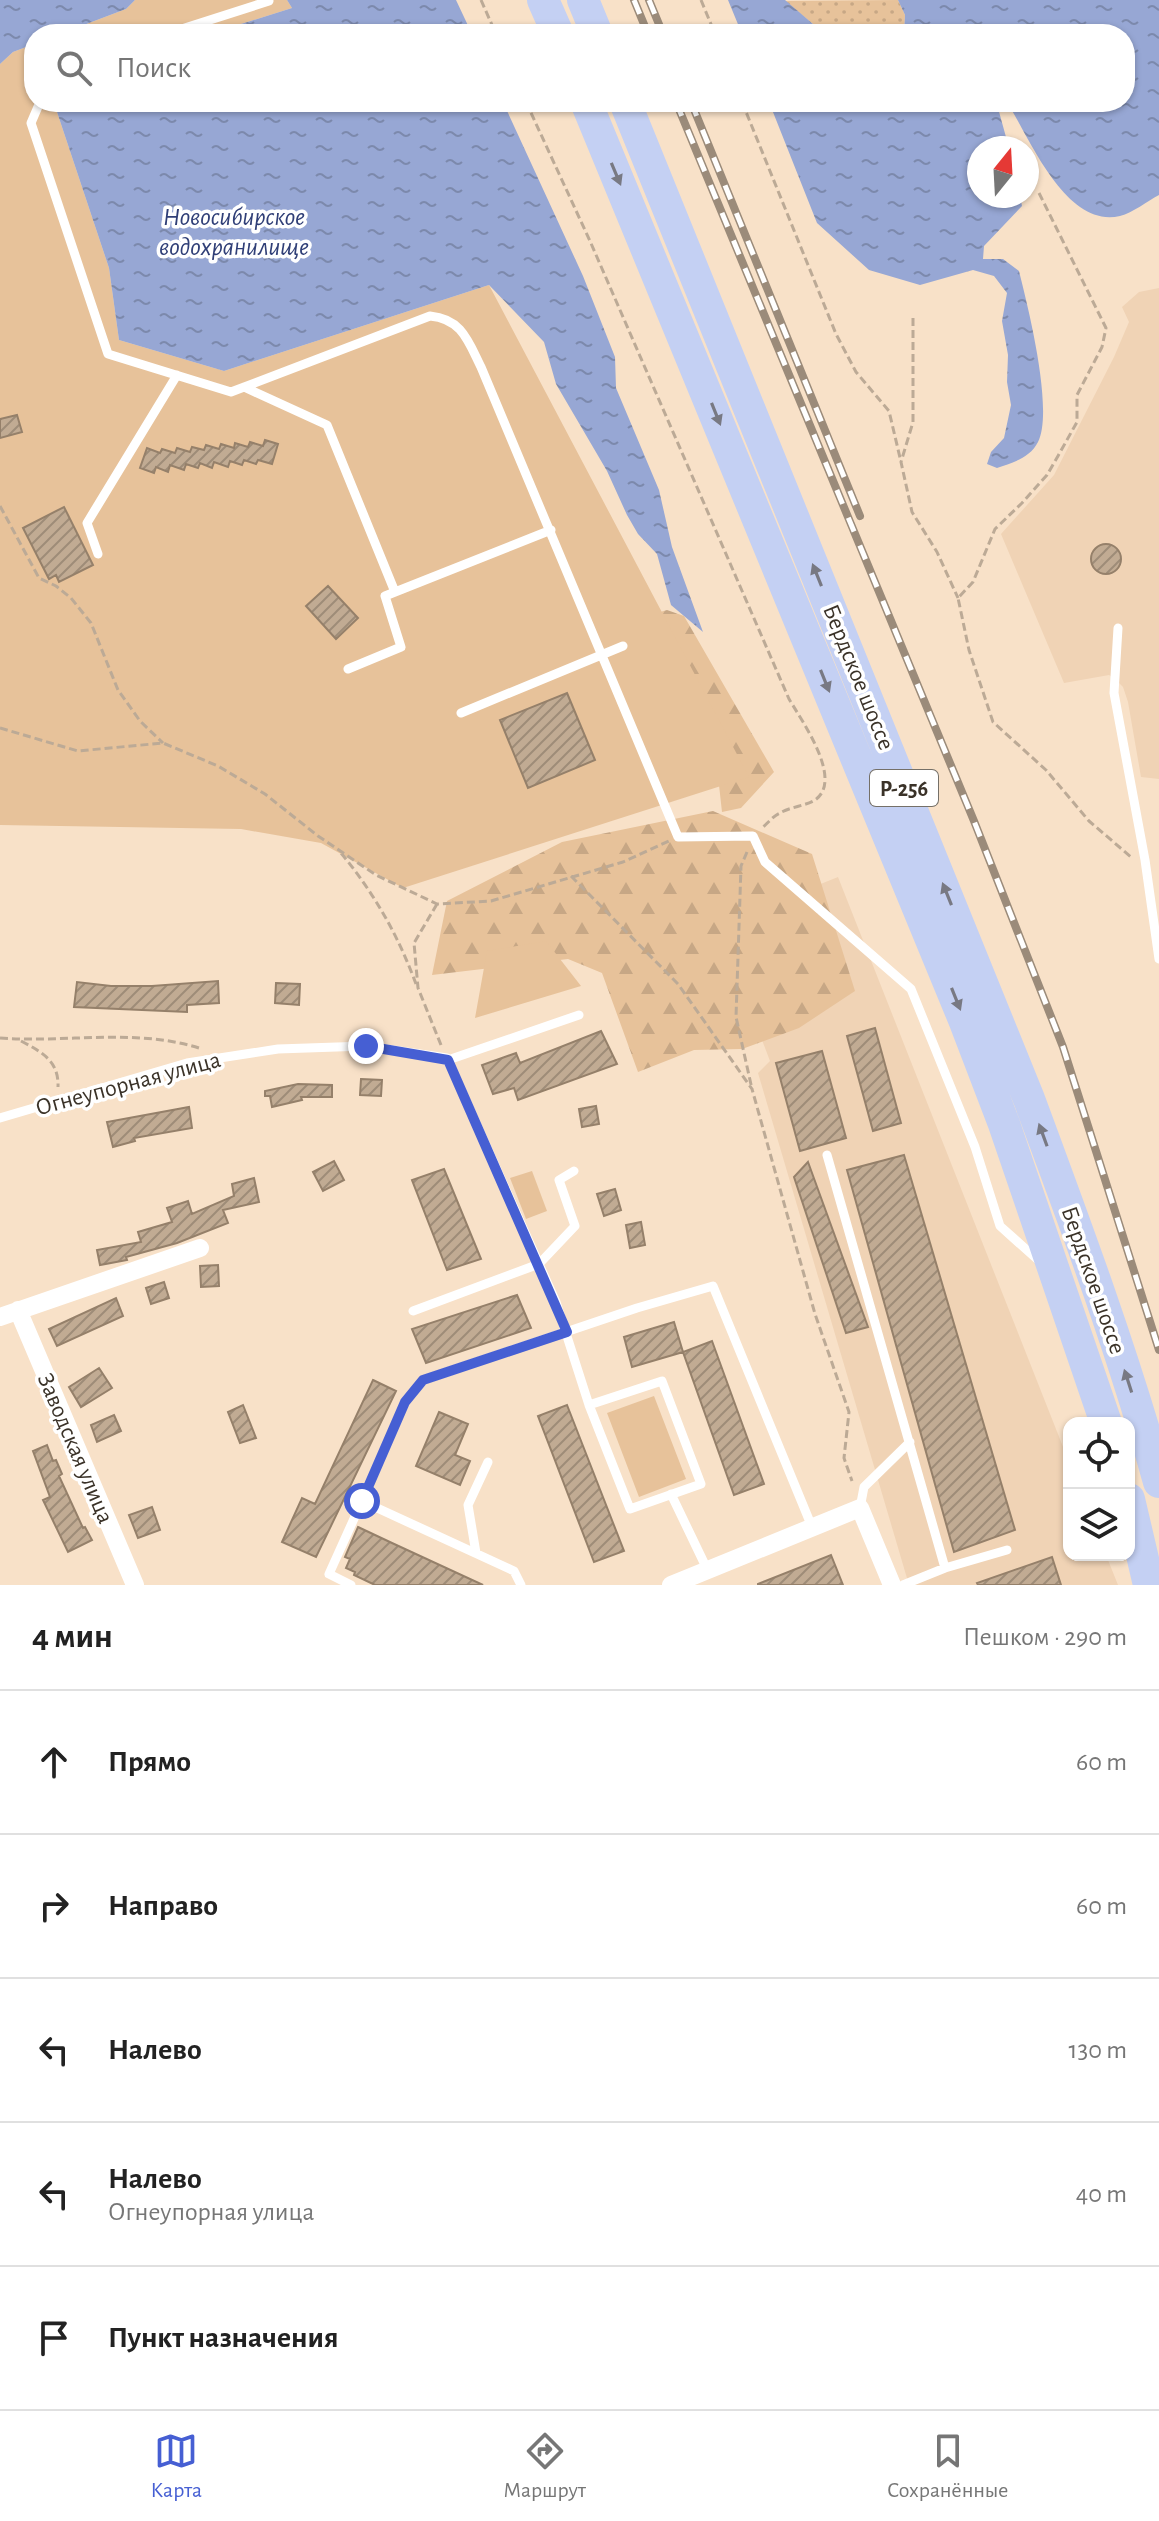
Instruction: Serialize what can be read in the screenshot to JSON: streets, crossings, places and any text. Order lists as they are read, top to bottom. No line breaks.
{"streets":{"highway":["Бердское шоссе","Р-256"],"street":["Заводская улица"],"lane":["Огнеупорная улица"]},"water":["Новосибирское водохранилище"],"north":"top","page":{"search":"Поиск","heading":["4 мин","Пешком · 290 m"],"list":[["Прямо","60 m"],["Направо","60 m"],["Налево","130 m"],["Налево","Огнеупорная улица","40 m"],"Пункт назначения"],"nav":["Карта","Маршрут","Сохранённые"]}}
